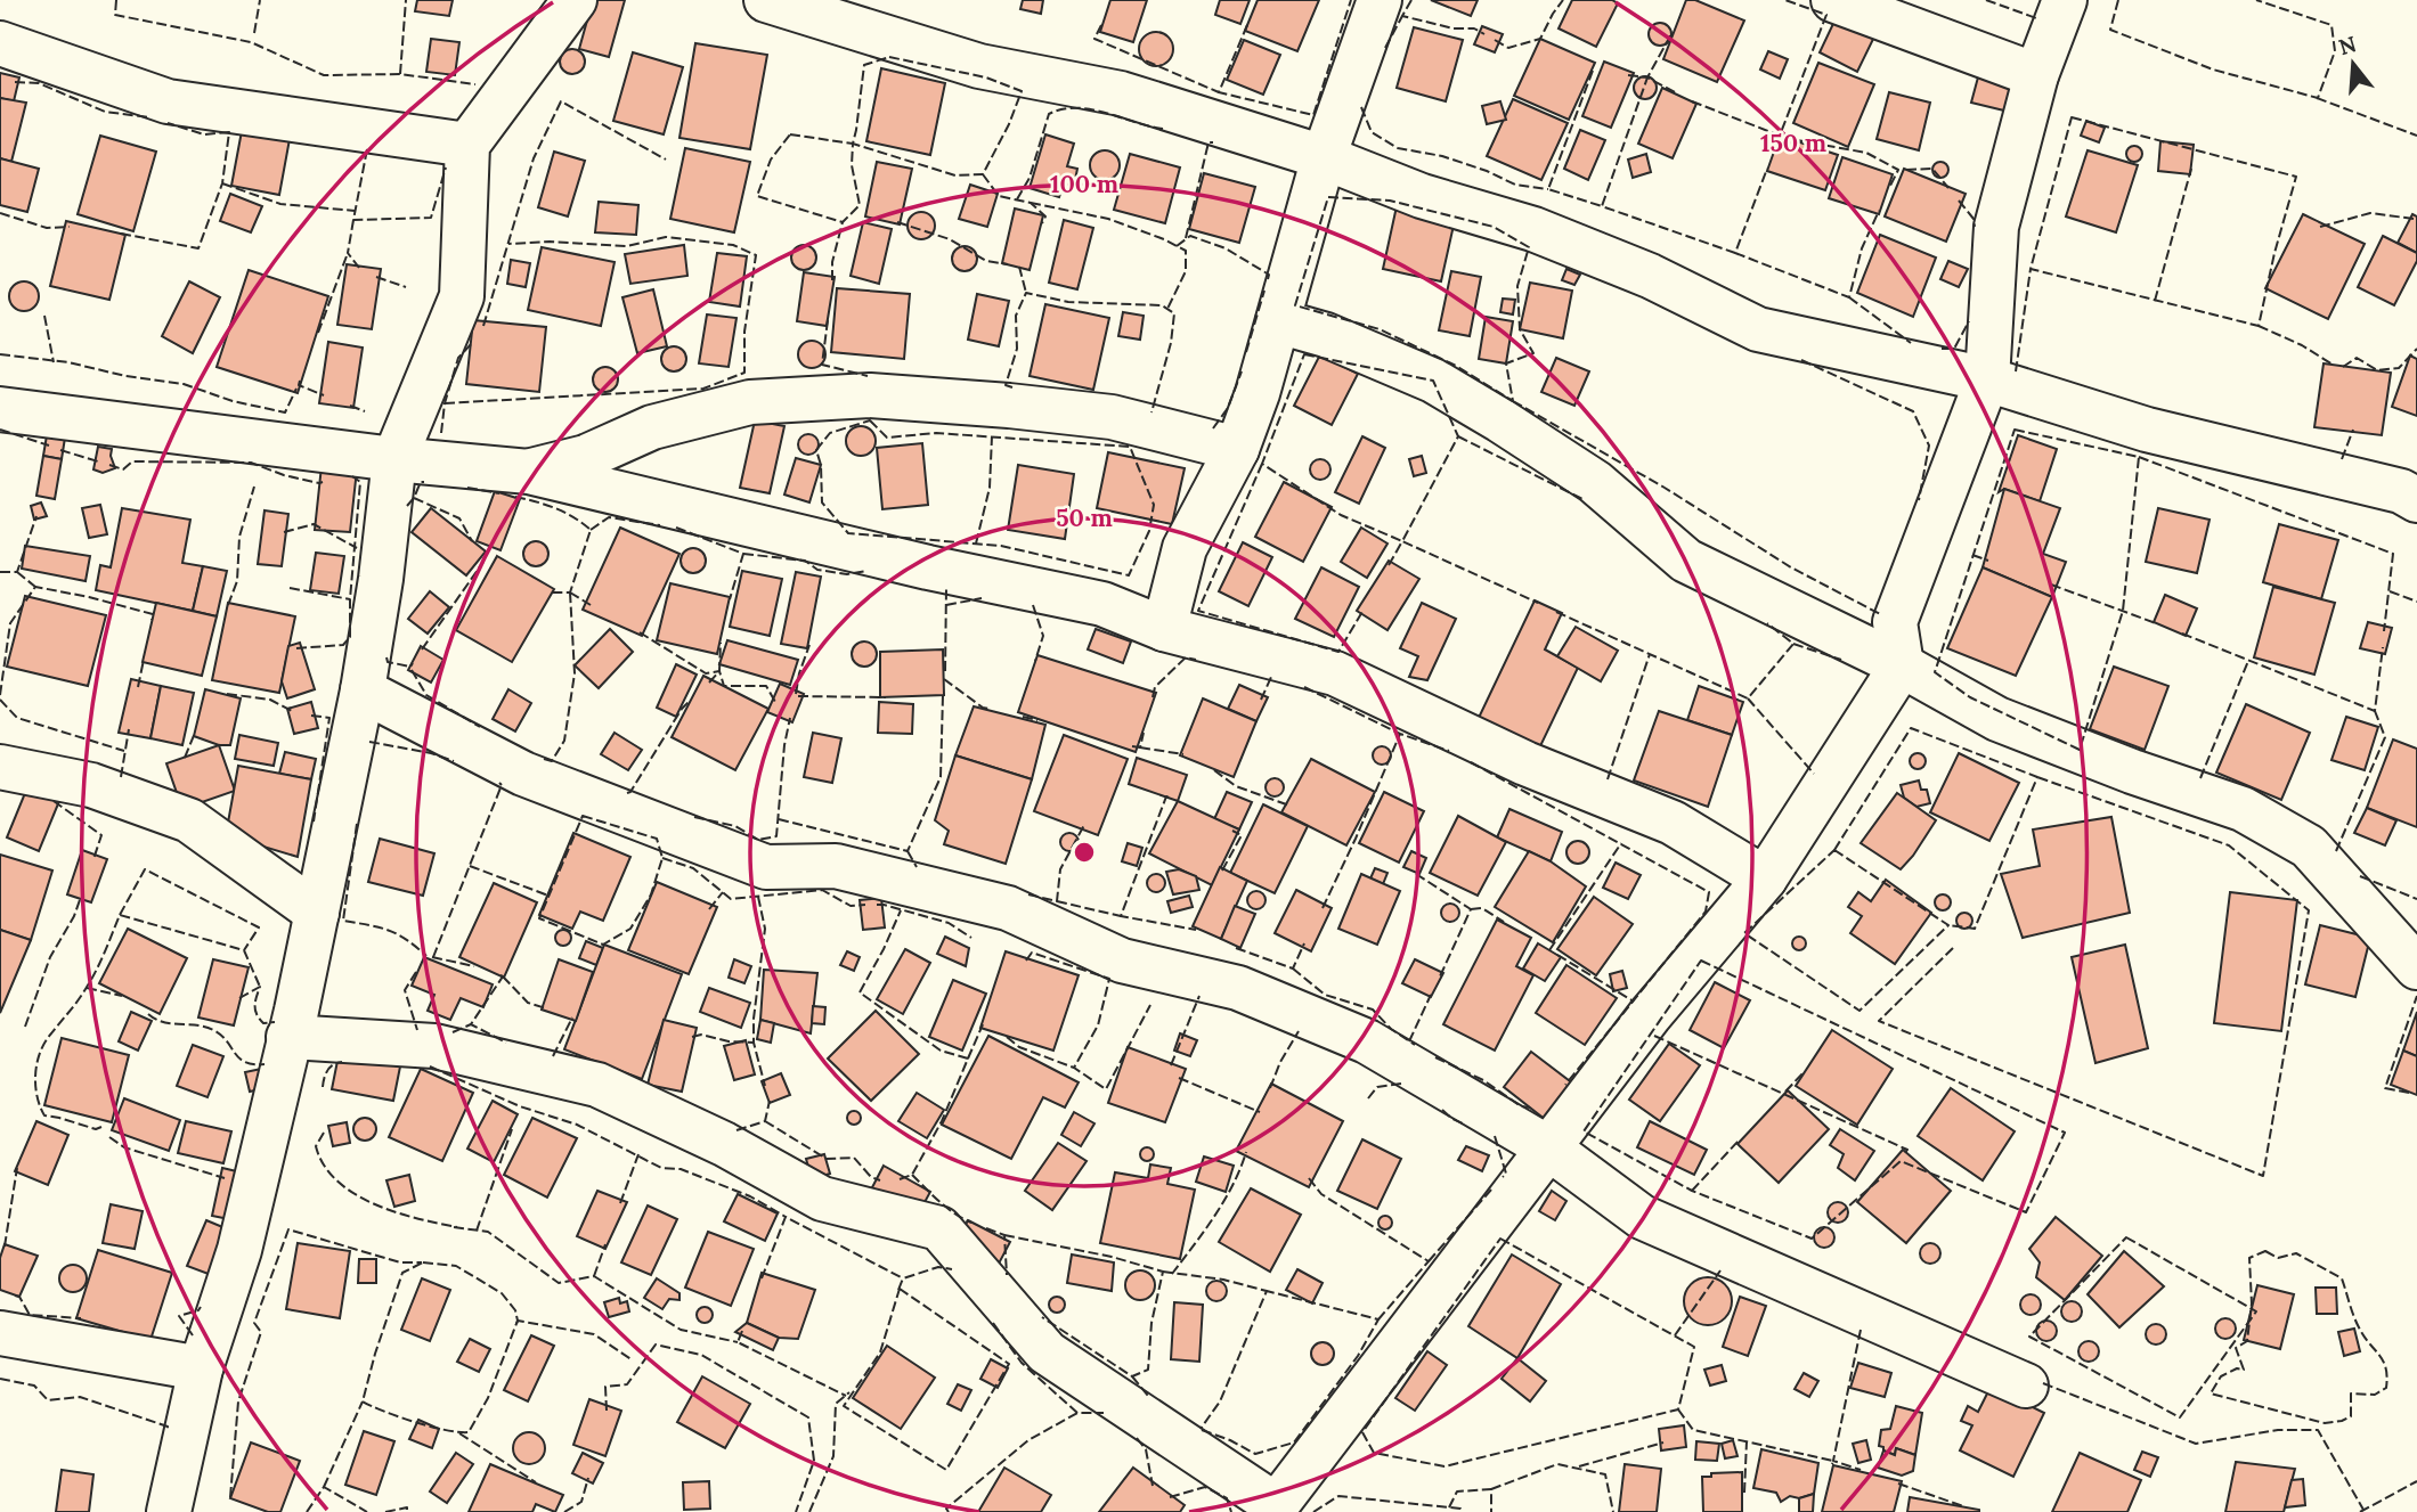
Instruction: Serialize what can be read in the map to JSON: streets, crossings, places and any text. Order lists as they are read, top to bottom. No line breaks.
{"north":"top","rings":["150 m","100 m","50 m"]}
